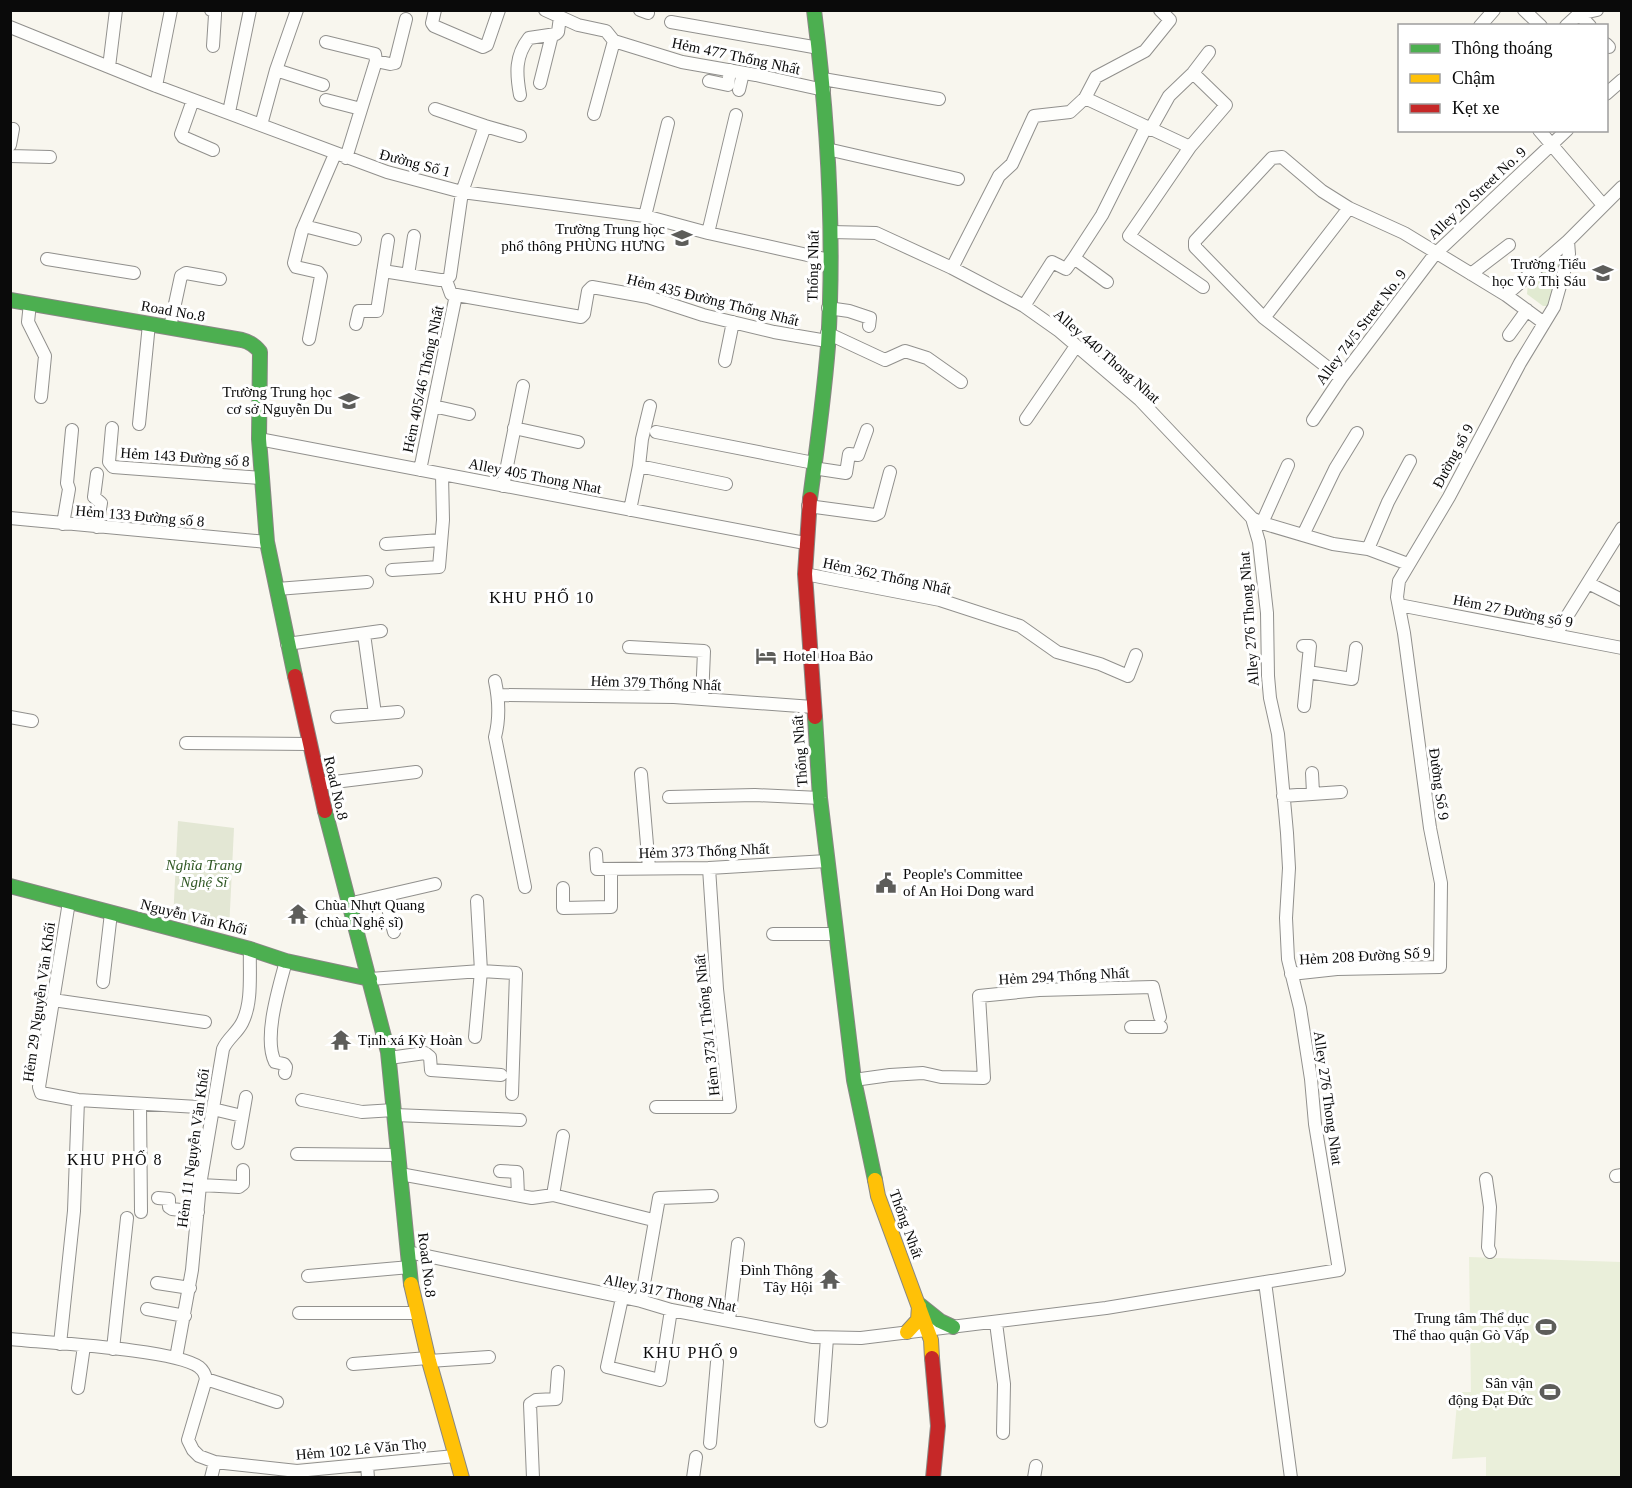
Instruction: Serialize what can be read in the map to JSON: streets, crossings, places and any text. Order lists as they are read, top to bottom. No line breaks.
{"streets":{"street":["Hẻm 477 Thống Nhất","Đường Số 1","Alley 20 Street No. 9","Thống Nhất","Hẻm 435 Đường Thống Nhất","Road No.8","Alley 74/5 Street No. 9","Alley 440 Thong Nhat","Hẻm 405/46 Thống Nhất","Đường số 9","Hẻm 143 Đường số 8","Alley 405 Thong Nhat","Hẻm 133 Đường số 8","Hẻm 362 Thống Nhất","Hẻm 27 Đường số 9","Alley 276 Thong Nhat","Hẻm 379 Thống Nhất","Đường Số 9","Hẻm 373 Thống Nhất","Nguyễn Văn Khối","Hẻm 208 Đường Số 9","Hẻm 294 Thống Nhất","Hẻm 29 Nguyễn Văn Khối","Hẻm 373/1 Thống Nhất","Hẻm 11 Nguyễn Văn Khối","Alley 317 Thong Nhat","Hẻm 102 Lê Văn Thọ"]},"crossings":[["Hẻm 477 Thống Nhất","Thống Nhất"],["Đường Số 1","Thống Nhất"],["Alley 20 Street No. 9","Alley 74/5 Street No. 9"],["Thống Nhất","Hẻm 435 Đường Thống Nhất"],["Thống Nhất","Alley 440 Thong Nhat"],["Thống Nhất","Alley 405 Thong Nhat"],["Thống Nhất","Hẻm 362 Thống Nhất"],["Thống Nhất","Alley 276 Thong Nhat"],["Thống Nhất","Hẻm 379 Thống Nhất"],["Thống Nhất","Hẻm 373 Thống Nhất"],["Thống Nhất","Hẻm 294 Thống Nhất"],["Thống Nhất","Alley 317 Thong Nhat"],["Hẻm 435 Đường Thống Nhất","Hẻm 405/46 Thống Nhất"],["Road No.8","Hẻm 143 Đường số 8"],["Road No.8","Alley 405 Thong Nhat"],["Road No.8","Hẻm 133 Đường số 8"],["Road No.8","Nguyễn Văn Khối"],["Road No.8","Alley 317 Thong Nhat"],["Road No.8","Hẻm 102 Lê Văn Thọ"],["Alley 440 Thong Nhat","Alley 276 Thong Nhat"],["Hẻm 405/46 Thống Nhất","Alley 405 Thong Nhat"],["Đường số 9","Hẻm 27 Đường số 9"],["Đường số 9","Đường Số 9"],["Hẻm 27 Đường số 9","Đường Số 9"],["Alley 276 Thong Nhat","Hẻm 208 Đường Số 9"],["Alley 276 Thong Nhat","Alley 317 Thong Nhat"],["Đường Số 9","Hẻm 208 Đường Số 9"],["Hẻm 373 Thống Nhất","Hẻm 373/1 Thống Nhất"],["Nguyễn Văn Khối","Hẻm 29 Nguyễn Văn Khối"],["Nguyễn Văn Khối","Hẻm 11 Nguyễn Văn Khối"]],"districts":["KHU PHỐ 10","KHU PHỐ 8","KHU PHỐ 9"],"parks":["Nghĩa Trang Nghệ Sĩ"],"places":{"school or university":["Trường Trung học phổ thông PHÙNG HƯNG","Trường Tiểu học Võ Thị Sáu","Trường Trung học cơ sở Nguyễn Du"],"hotel":["Hotel Hoa Bảo"],"public building":["People's Committee of An Hoi Dong ward"],"temple":["Chùa Nhựt Quang (chùa Nghệ sĩ)","Tịnh xá Kỳ Hoàn","Đình Thông Tây Hội"],"sports":["Trung tâm Thể dục Thể thao quận Gò Vấp","Sân vận động Đạt Đức"]},"legend":["Thông thoáng","Chậm","Kẹt xe"]}
